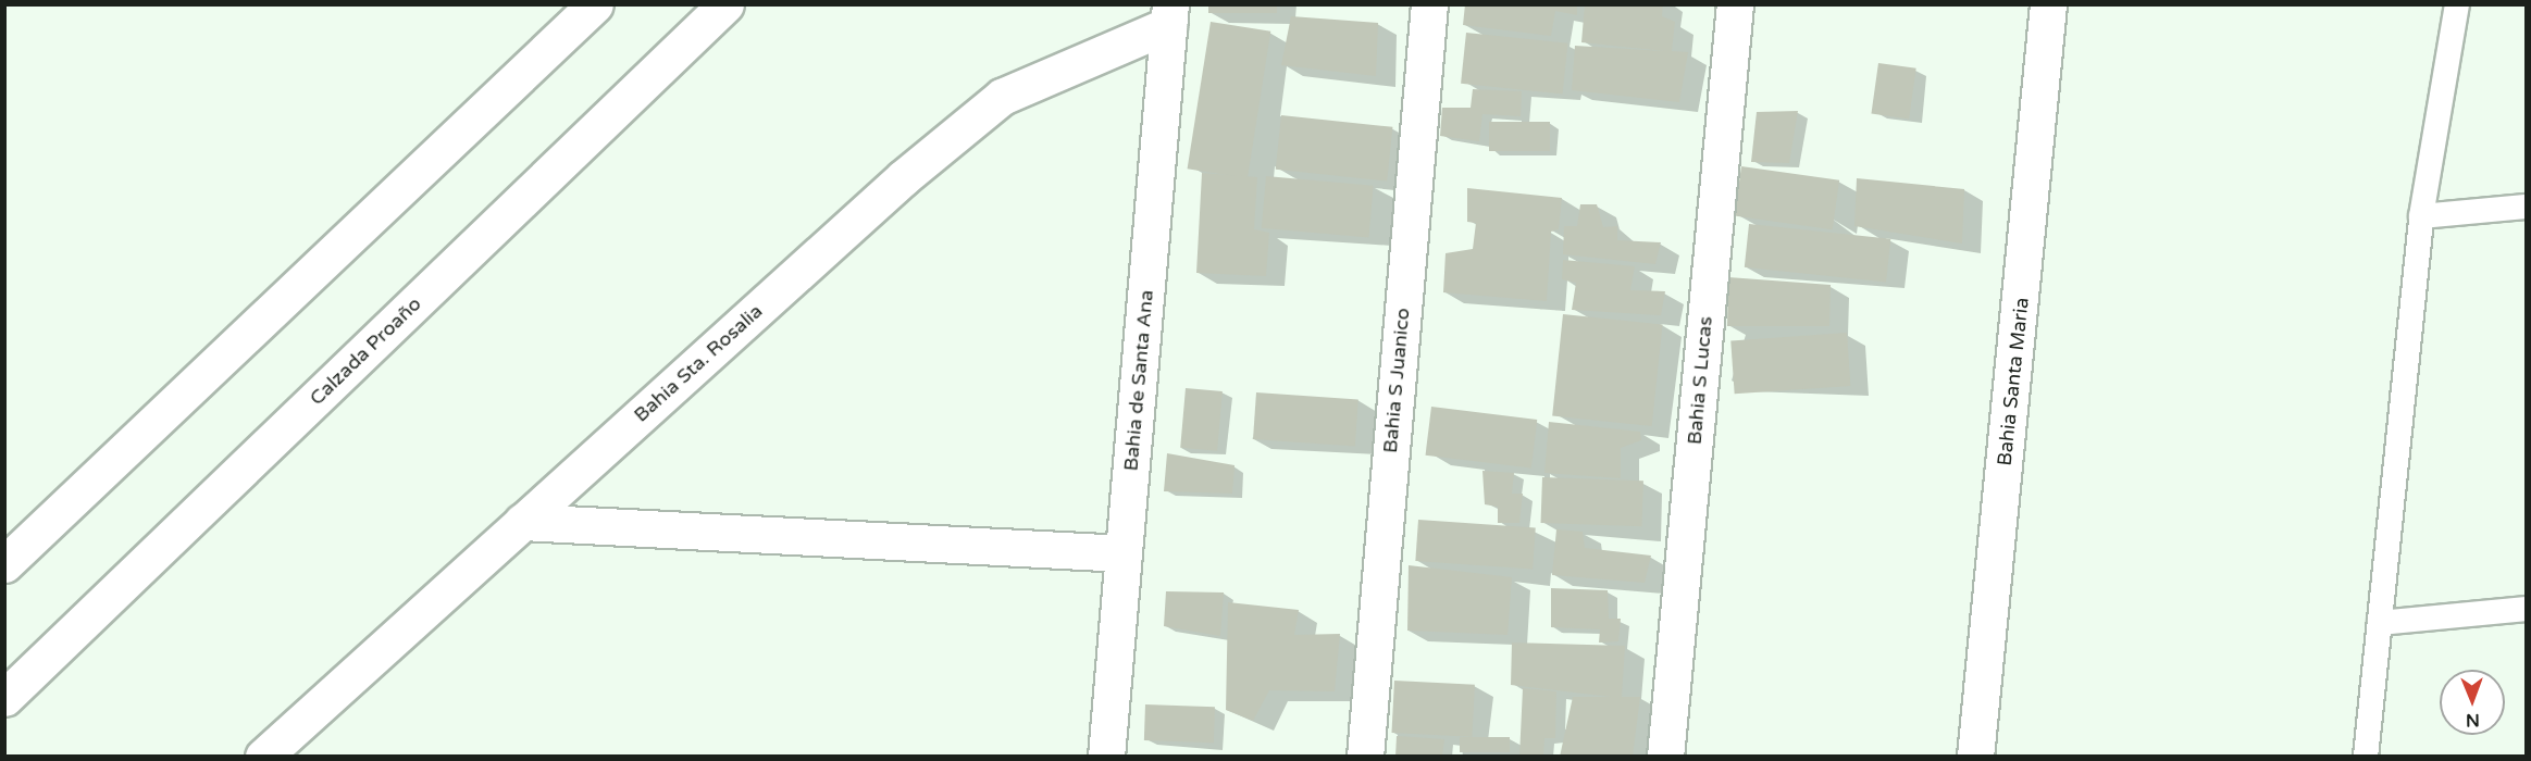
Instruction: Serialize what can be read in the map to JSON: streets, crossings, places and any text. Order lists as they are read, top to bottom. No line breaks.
{"streets":{"street":["Calzada Proaño","Bahia Sta. Rosalia","Bahia de Santa Ana","Bahia S Juanico","Bahia S Lucas","Bahia Santa Maria"]},"crossings":[["Bahia Sta. Rosalia","Bahia de Santa Ana"]],"north":"bottom"}
